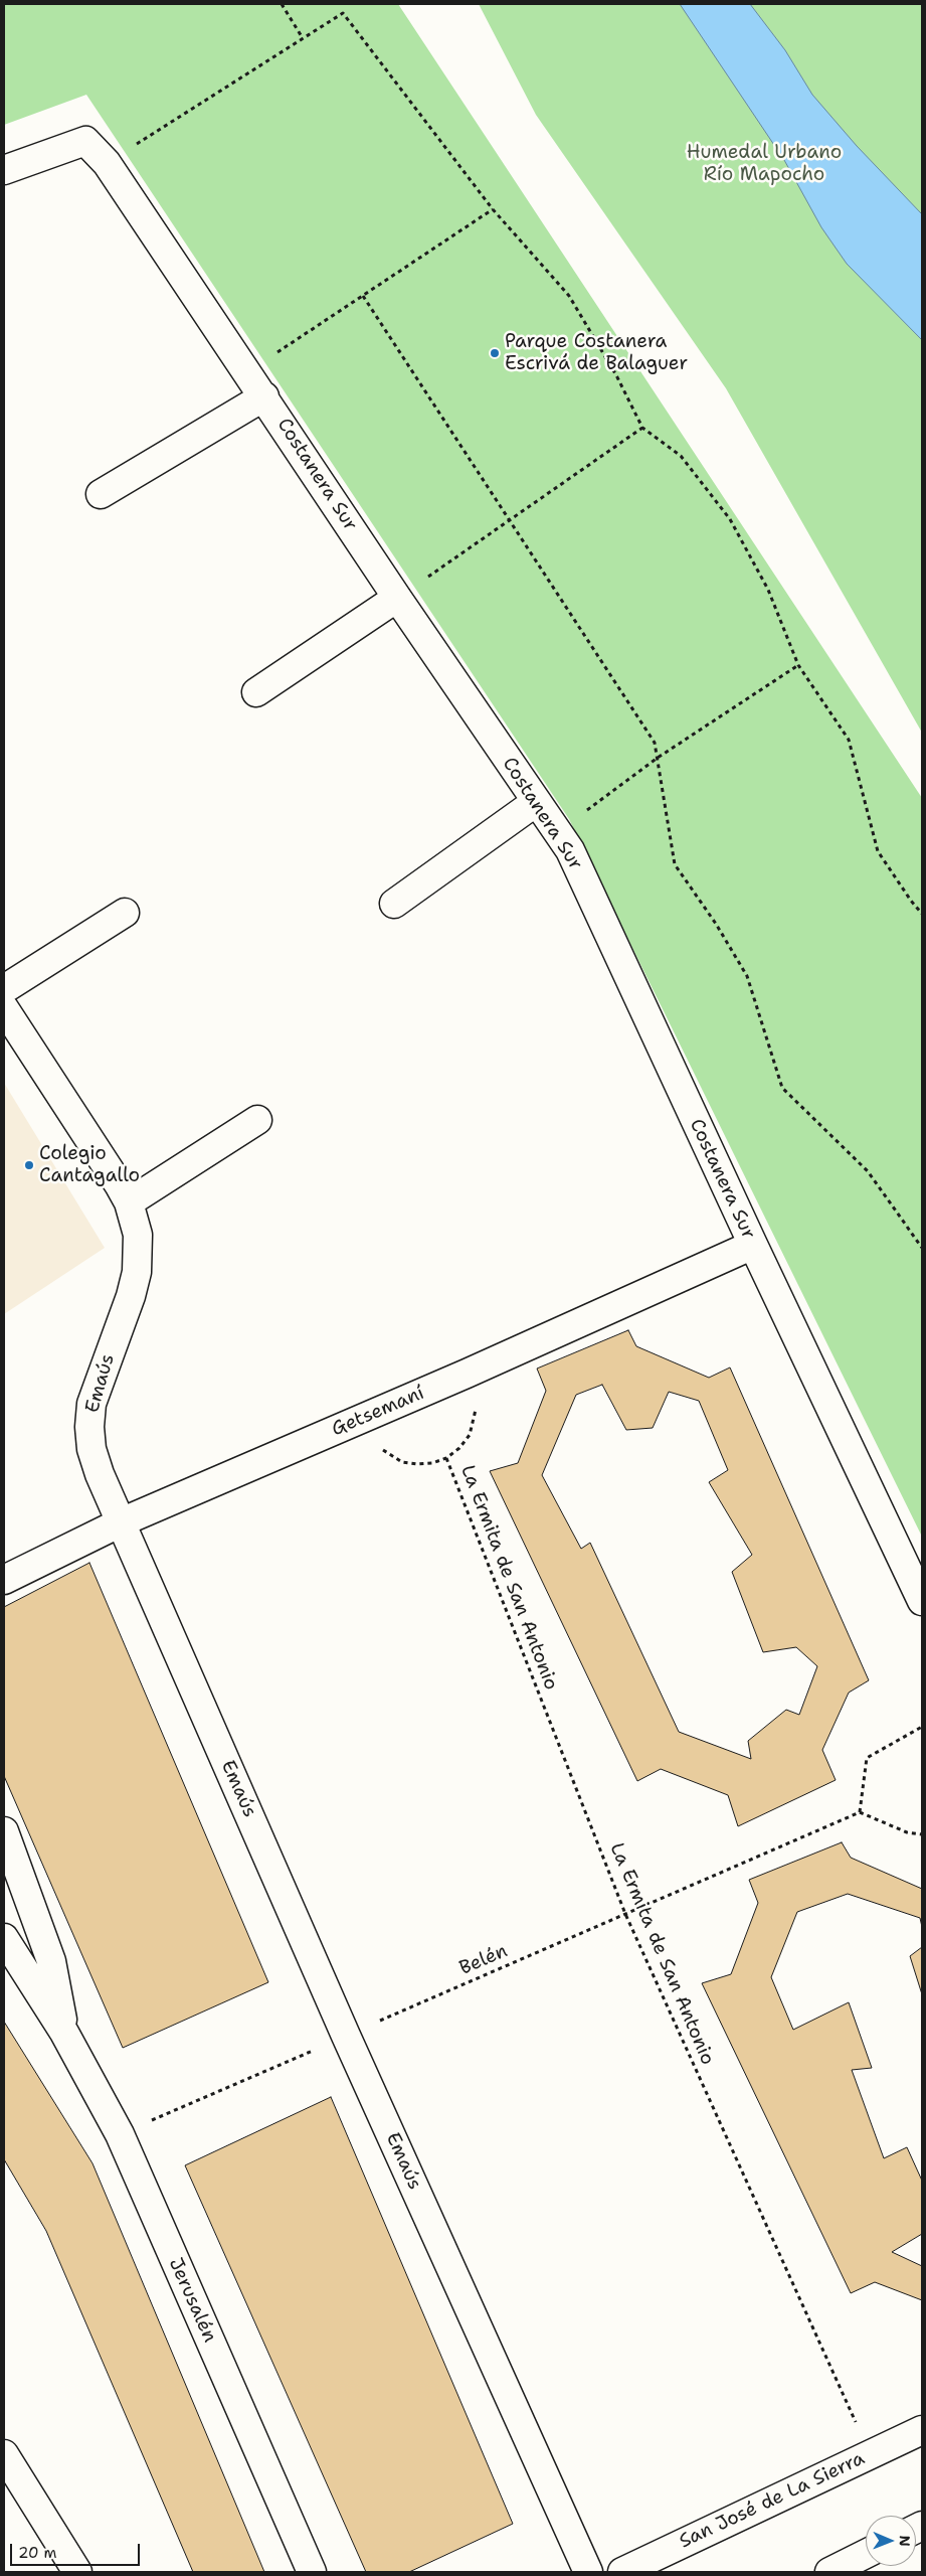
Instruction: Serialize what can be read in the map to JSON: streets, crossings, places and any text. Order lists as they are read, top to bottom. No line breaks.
{"streets":{"street":["Costanera Sur","Emaús","Getsemaní","Jerusalén","San José de La Sierra"],"path":["La Ermita de San Antonio","Belén"]},"crossings":[["Costanera Sur","Getsemaní"],["Emaús","Getsemaní"],["Emaús","Belén"],["Getsemaní","La Ermita de San Antonio"],["La Ermita de San Antonio","Belén"],["La Ermita de San Antonio","San José de La Sierra"],["Belén","Jerusalén"]],"parks":["Humedal Urbano Río Mapocho"],"places":["Parque Costanera Escrivá de Balaguer","Colegio Cantagallo"],"scale_bar":"20 m","north":"right"}
